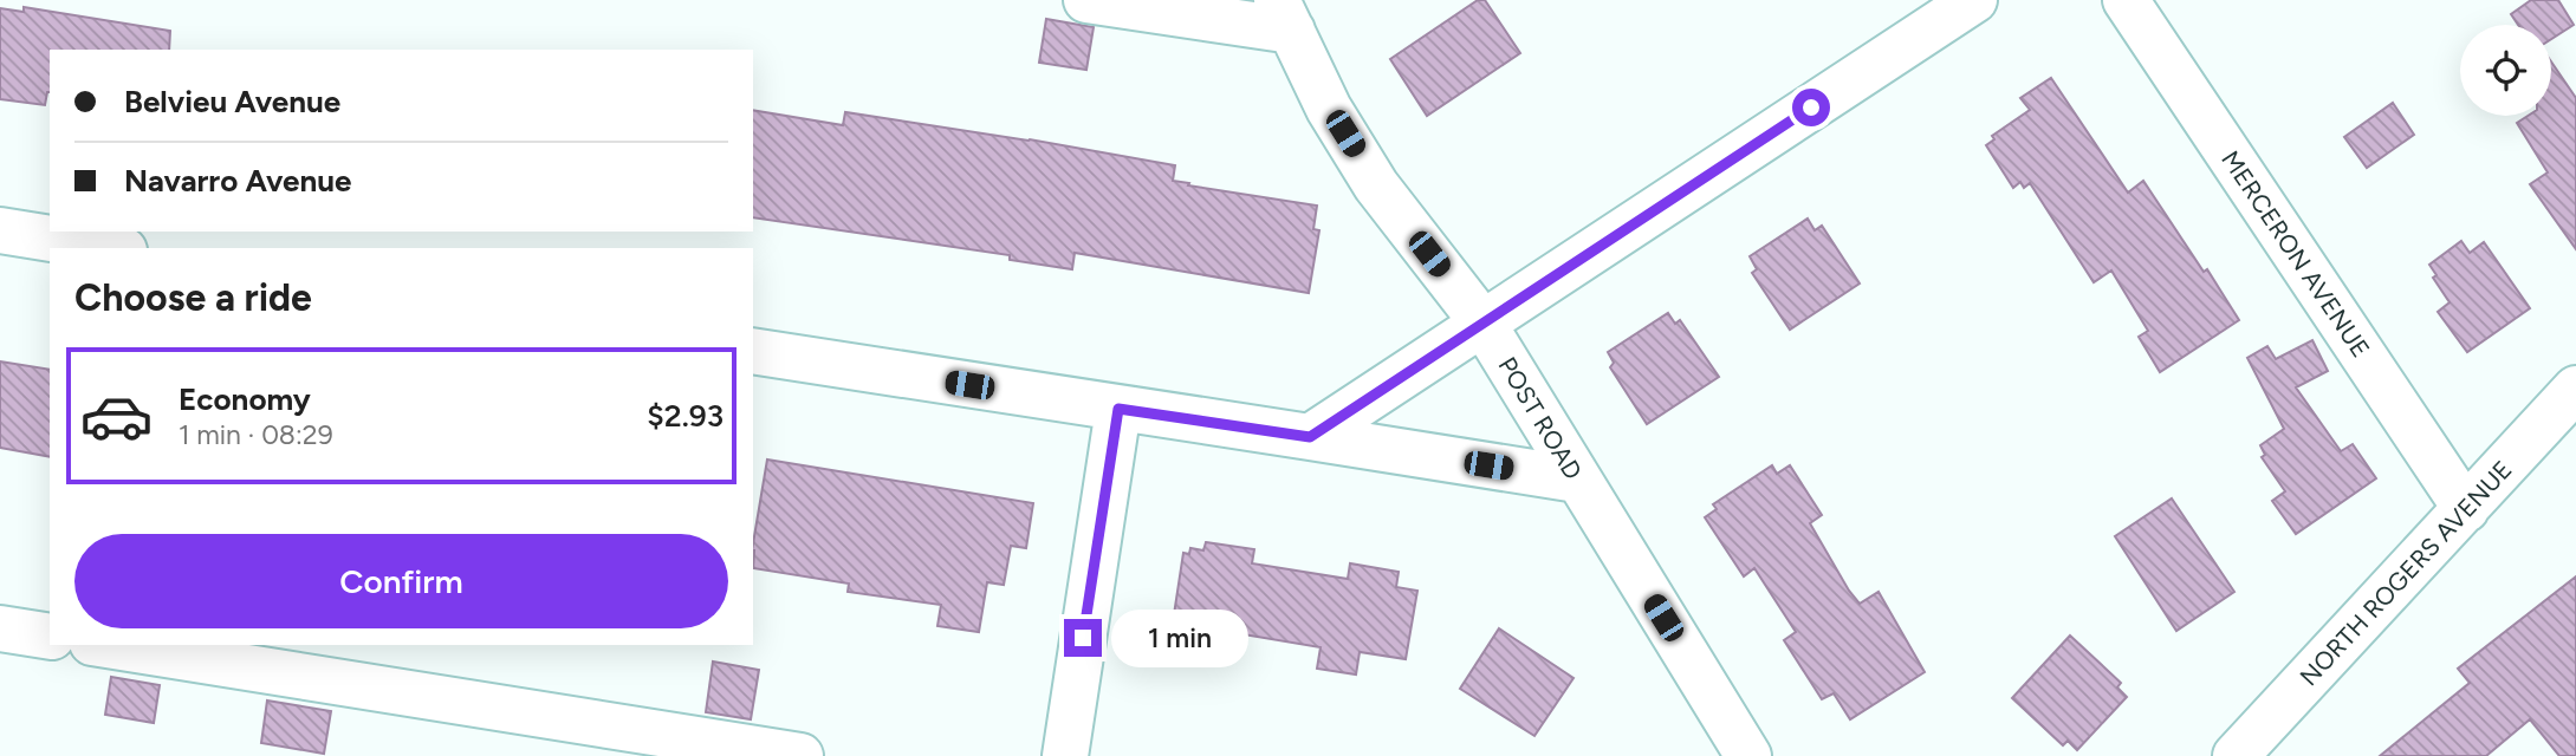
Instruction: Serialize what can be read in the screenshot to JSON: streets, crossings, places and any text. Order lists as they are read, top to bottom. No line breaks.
{"streets":{"street":["MERCERON AVENUE","POST ROAD","NORTH ROGERS AVENUE"]},"crossings":[["MERCERON AVENUE","NORTH ROGERS AVENUE"]],"page":{"banner":["Belvieu Avenue","Navarro Avenue"],"heading":"Choose a ride","list":[{"name":"Economy","note":"1 min · 08:29","value":"$2.93"}],"buttons":"Confirm","bubble":"1 min"}}
